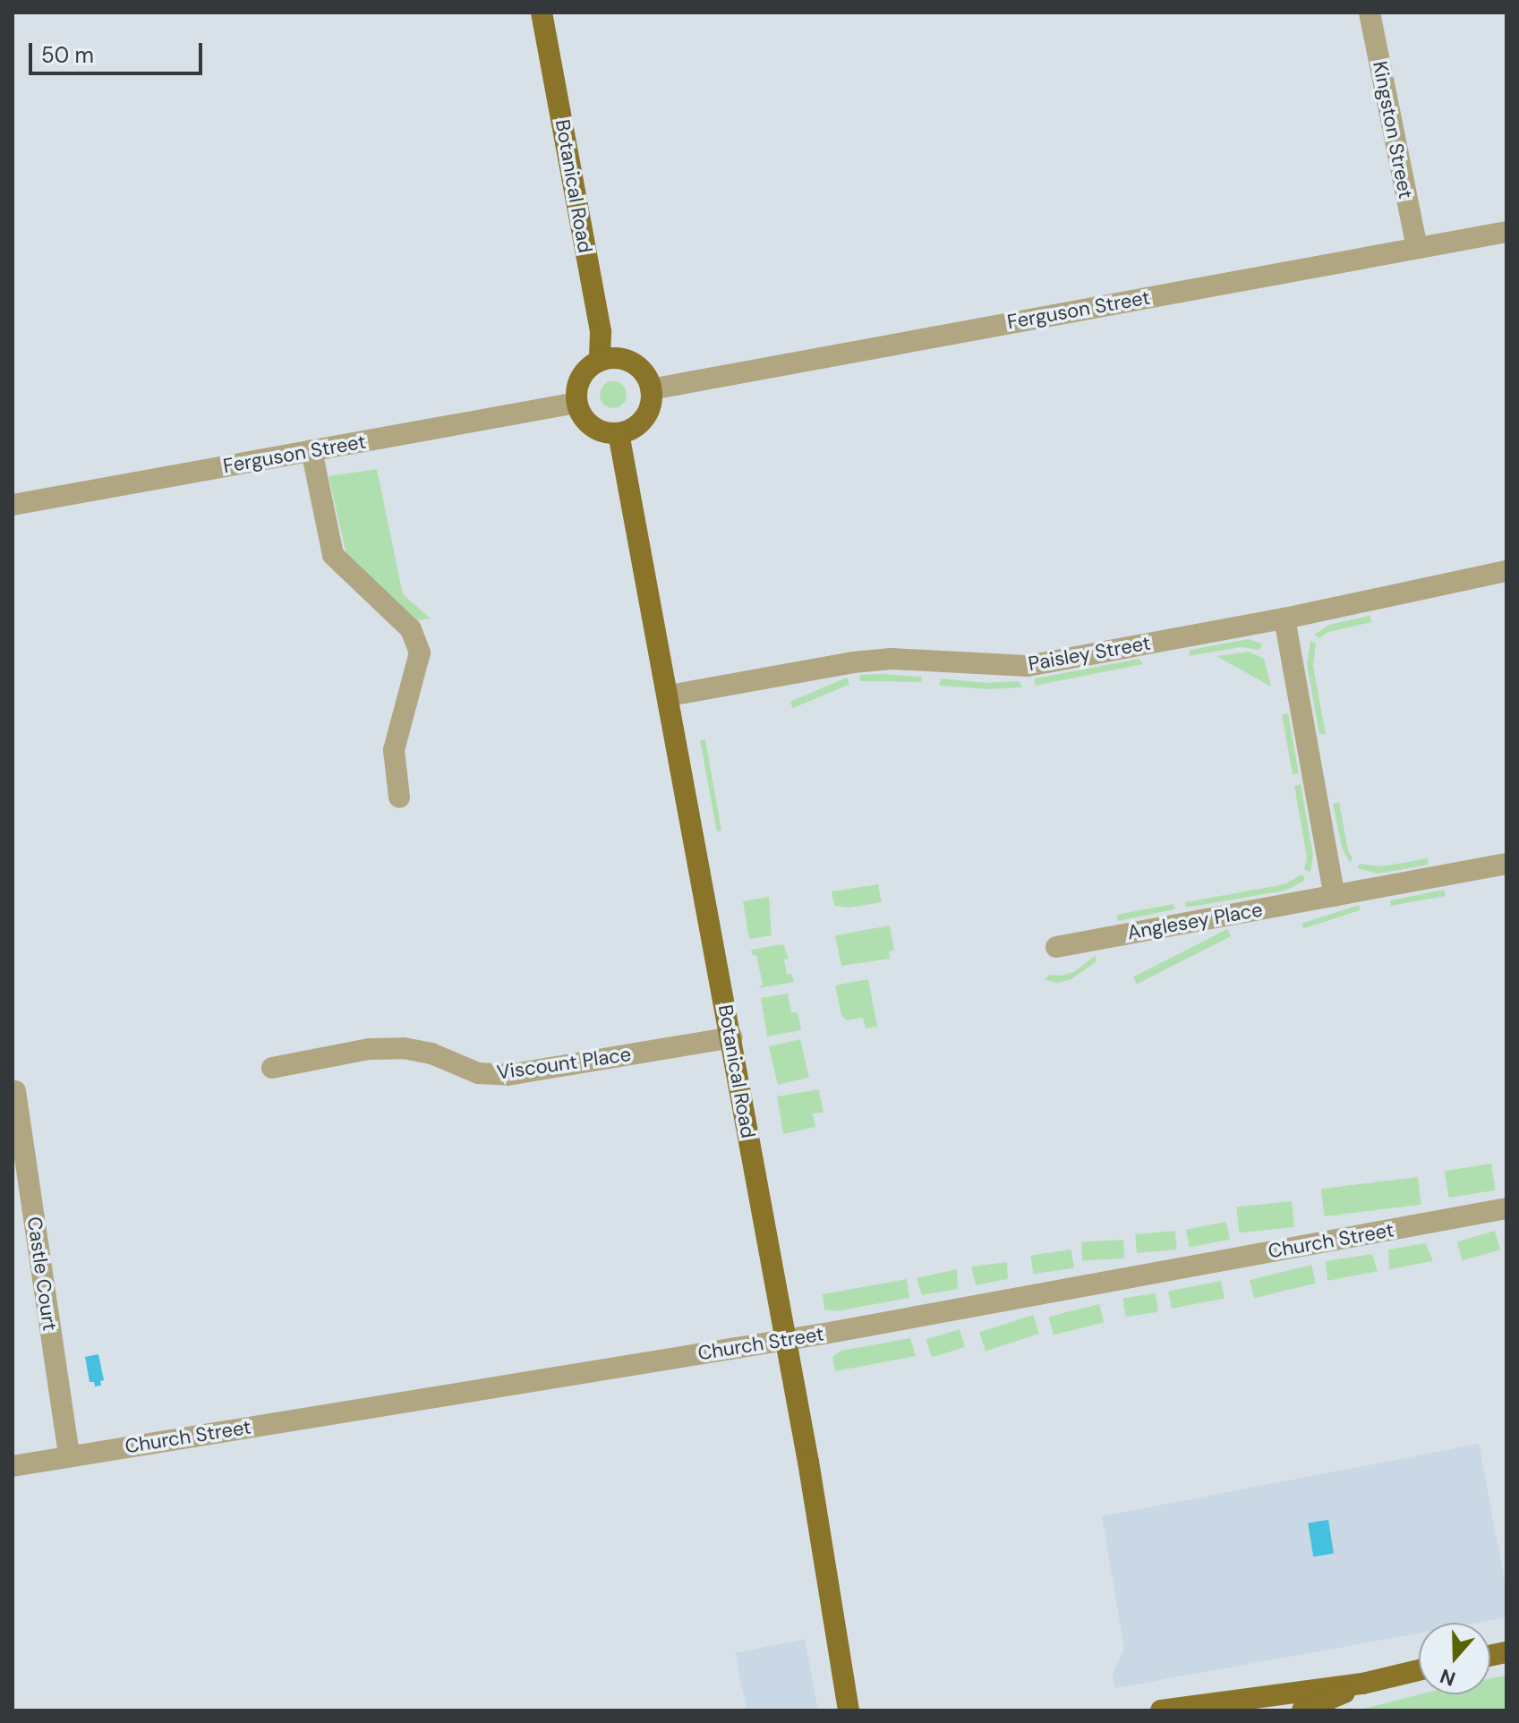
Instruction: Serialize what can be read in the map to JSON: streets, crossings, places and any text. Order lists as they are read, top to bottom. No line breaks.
{"streets":{"main road":["Botanical Road"],"street":["Kingston Street","Ferguson Street","Paisley Street","Anglesey Place","Viscount Place","Church Street","Castle Court"]},"crossings":[["Kingston Street","Ferguson Street"],["Botanical Road","Ferguson Street"],["Botanical Road","Paisley Street"],["Botanical Road","Viscount Place"],["Botanical Road","Church Street"],["Church Street","Castle Court"]],"scale_bar":"50 m","north":"bottom"}
